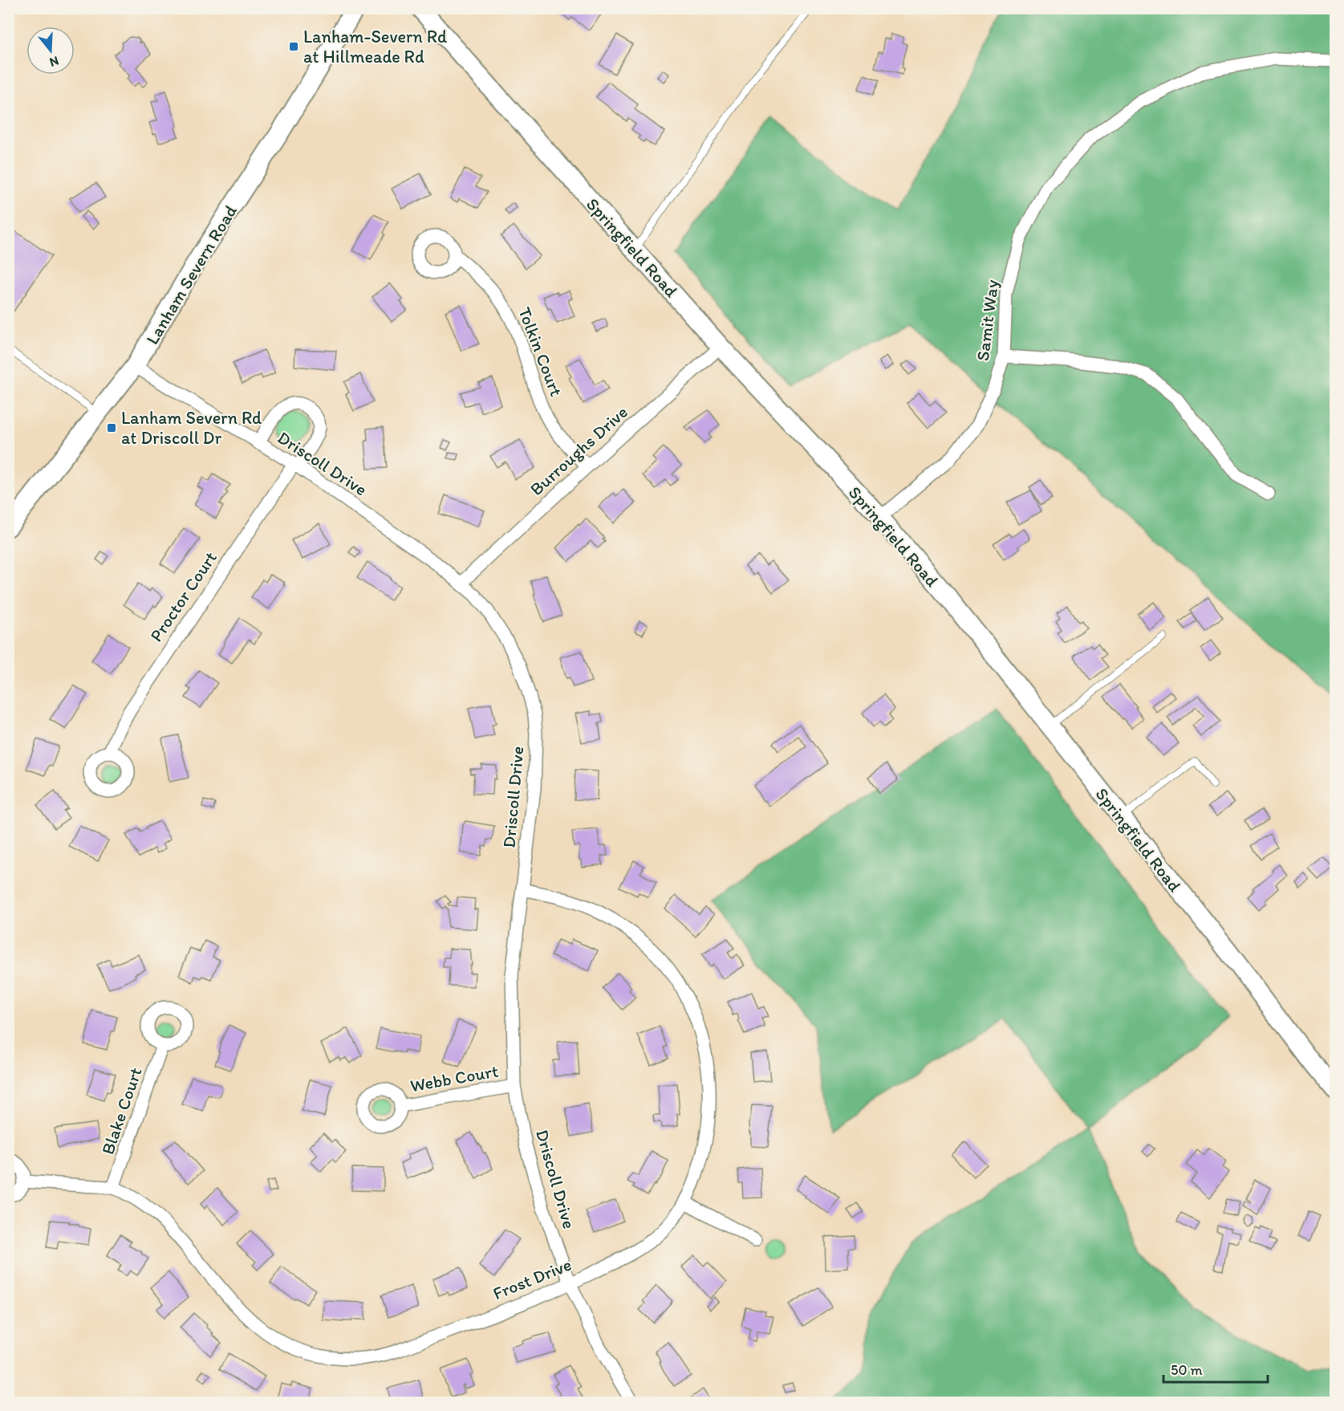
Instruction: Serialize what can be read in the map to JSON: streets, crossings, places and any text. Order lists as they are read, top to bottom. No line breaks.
{"streets":{"street":["Springfield Road","Lanham Severn Road","Samit Way","Tolkin Court","Burroughs Drive","Driscoll Drive","Proctor Court","Webb Court","Blake Court","Frost Drive"]},"crossings":[["Springfield Road","Samit Way"],["Springfield Road","Burroughs Drive"],["Lanham Severn Road","Driscoll Drive"],["Tolkin Court","Burroughs Drive"],["Burroughs Drive","Driscoll Drive"],["Driscoll Drive","Proctor Court"],["Driscoll Drive","Webb Court"],["Driscoll Drive","Frost Drive"],["Blake Court","Frost Drive"]],"places":{"transit":["Lanham-Severn Rd at Hillmeade Rd","Lanham Severn Rd at Driscoll Dr"]},"scale_bar":"50 m","north":"bottom"}
